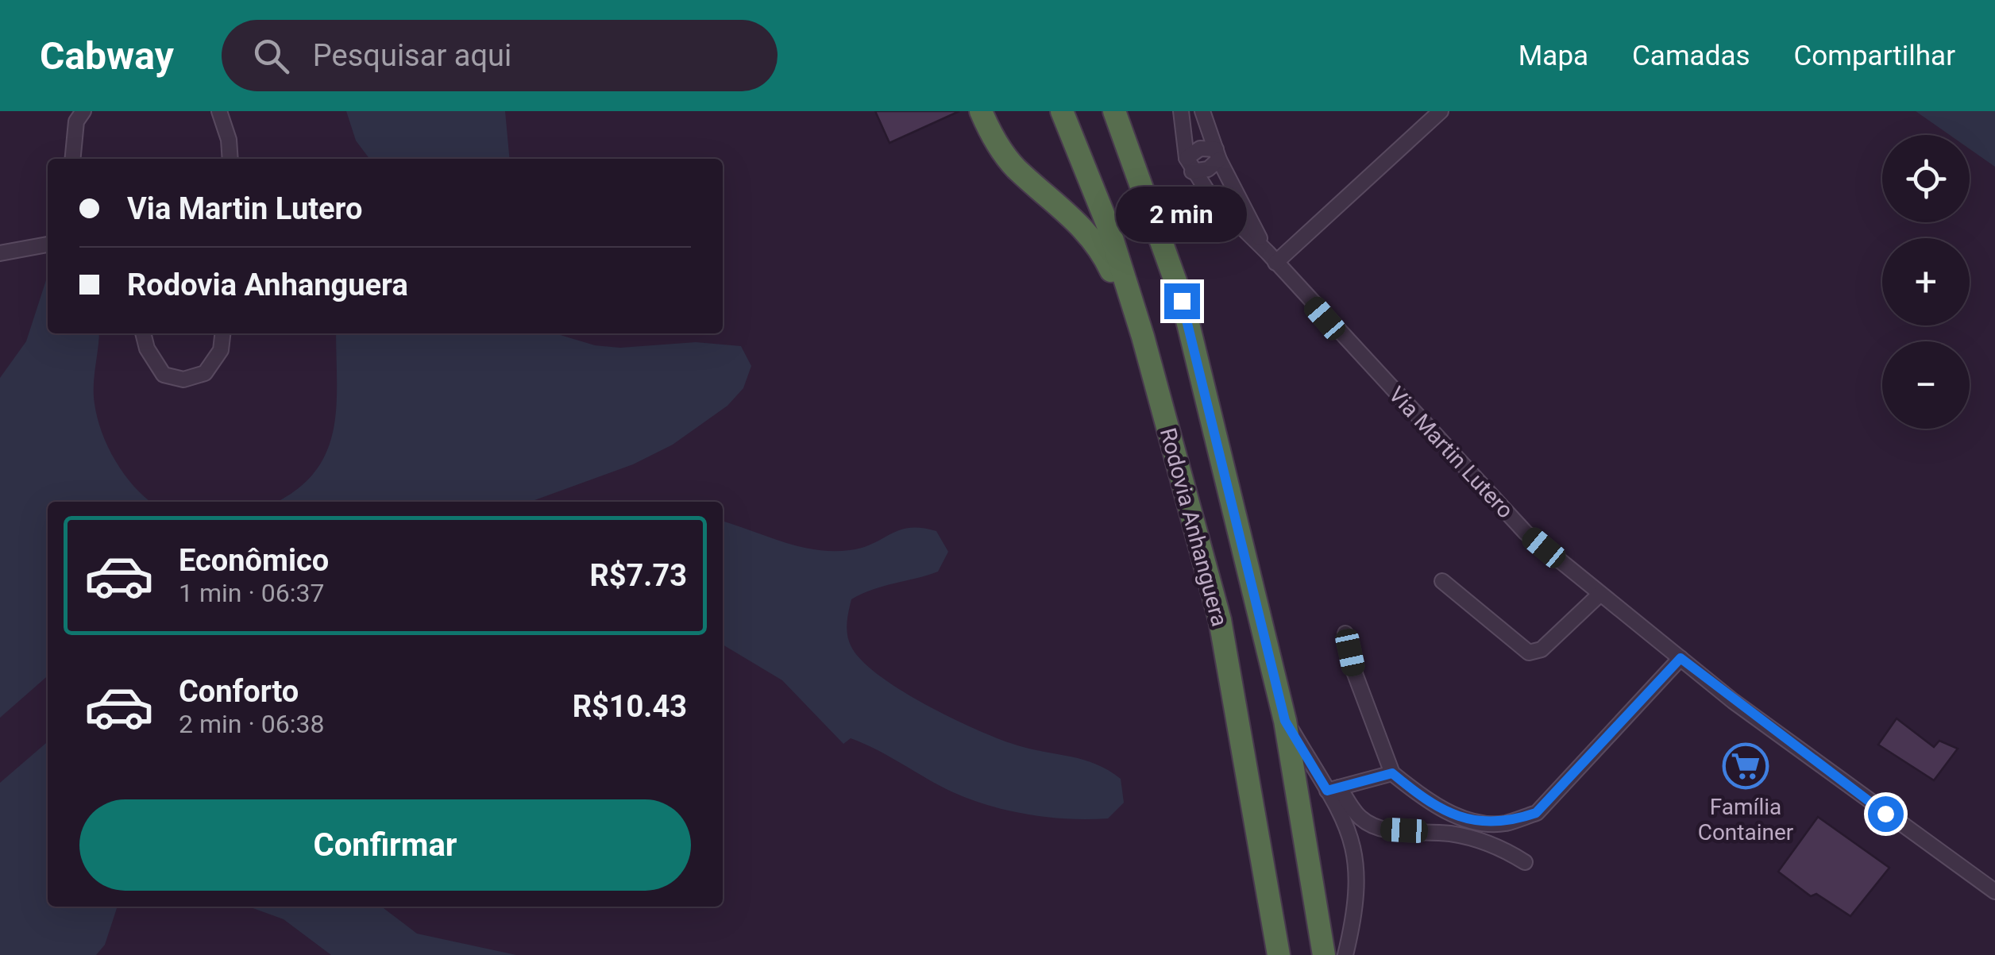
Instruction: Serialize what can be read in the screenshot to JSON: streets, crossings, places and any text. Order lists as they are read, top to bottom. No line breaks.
{"streets":{"highway":["Rodovia Anhanguera"],"street":["Via Martin Lutero"]},"places":{"supermarket":["Família Container"]},"page":{"header":"Cabway","search":"Pesquisar aqui","nav":["Mapa","Camadas","Compartilhar"],"map_buttons":["+","−"],"banner":["Via Martin Lutero","Rodovia Anhanguera"],"bubble":"2 min","list":[{"name":"Econômico","note":"1 min · 06:37","value":"R$7.73"},{"name":"Conforto","note":"2 min · 06:38","value":"R$10.43"}],"buttons":"Confirmar"}}
